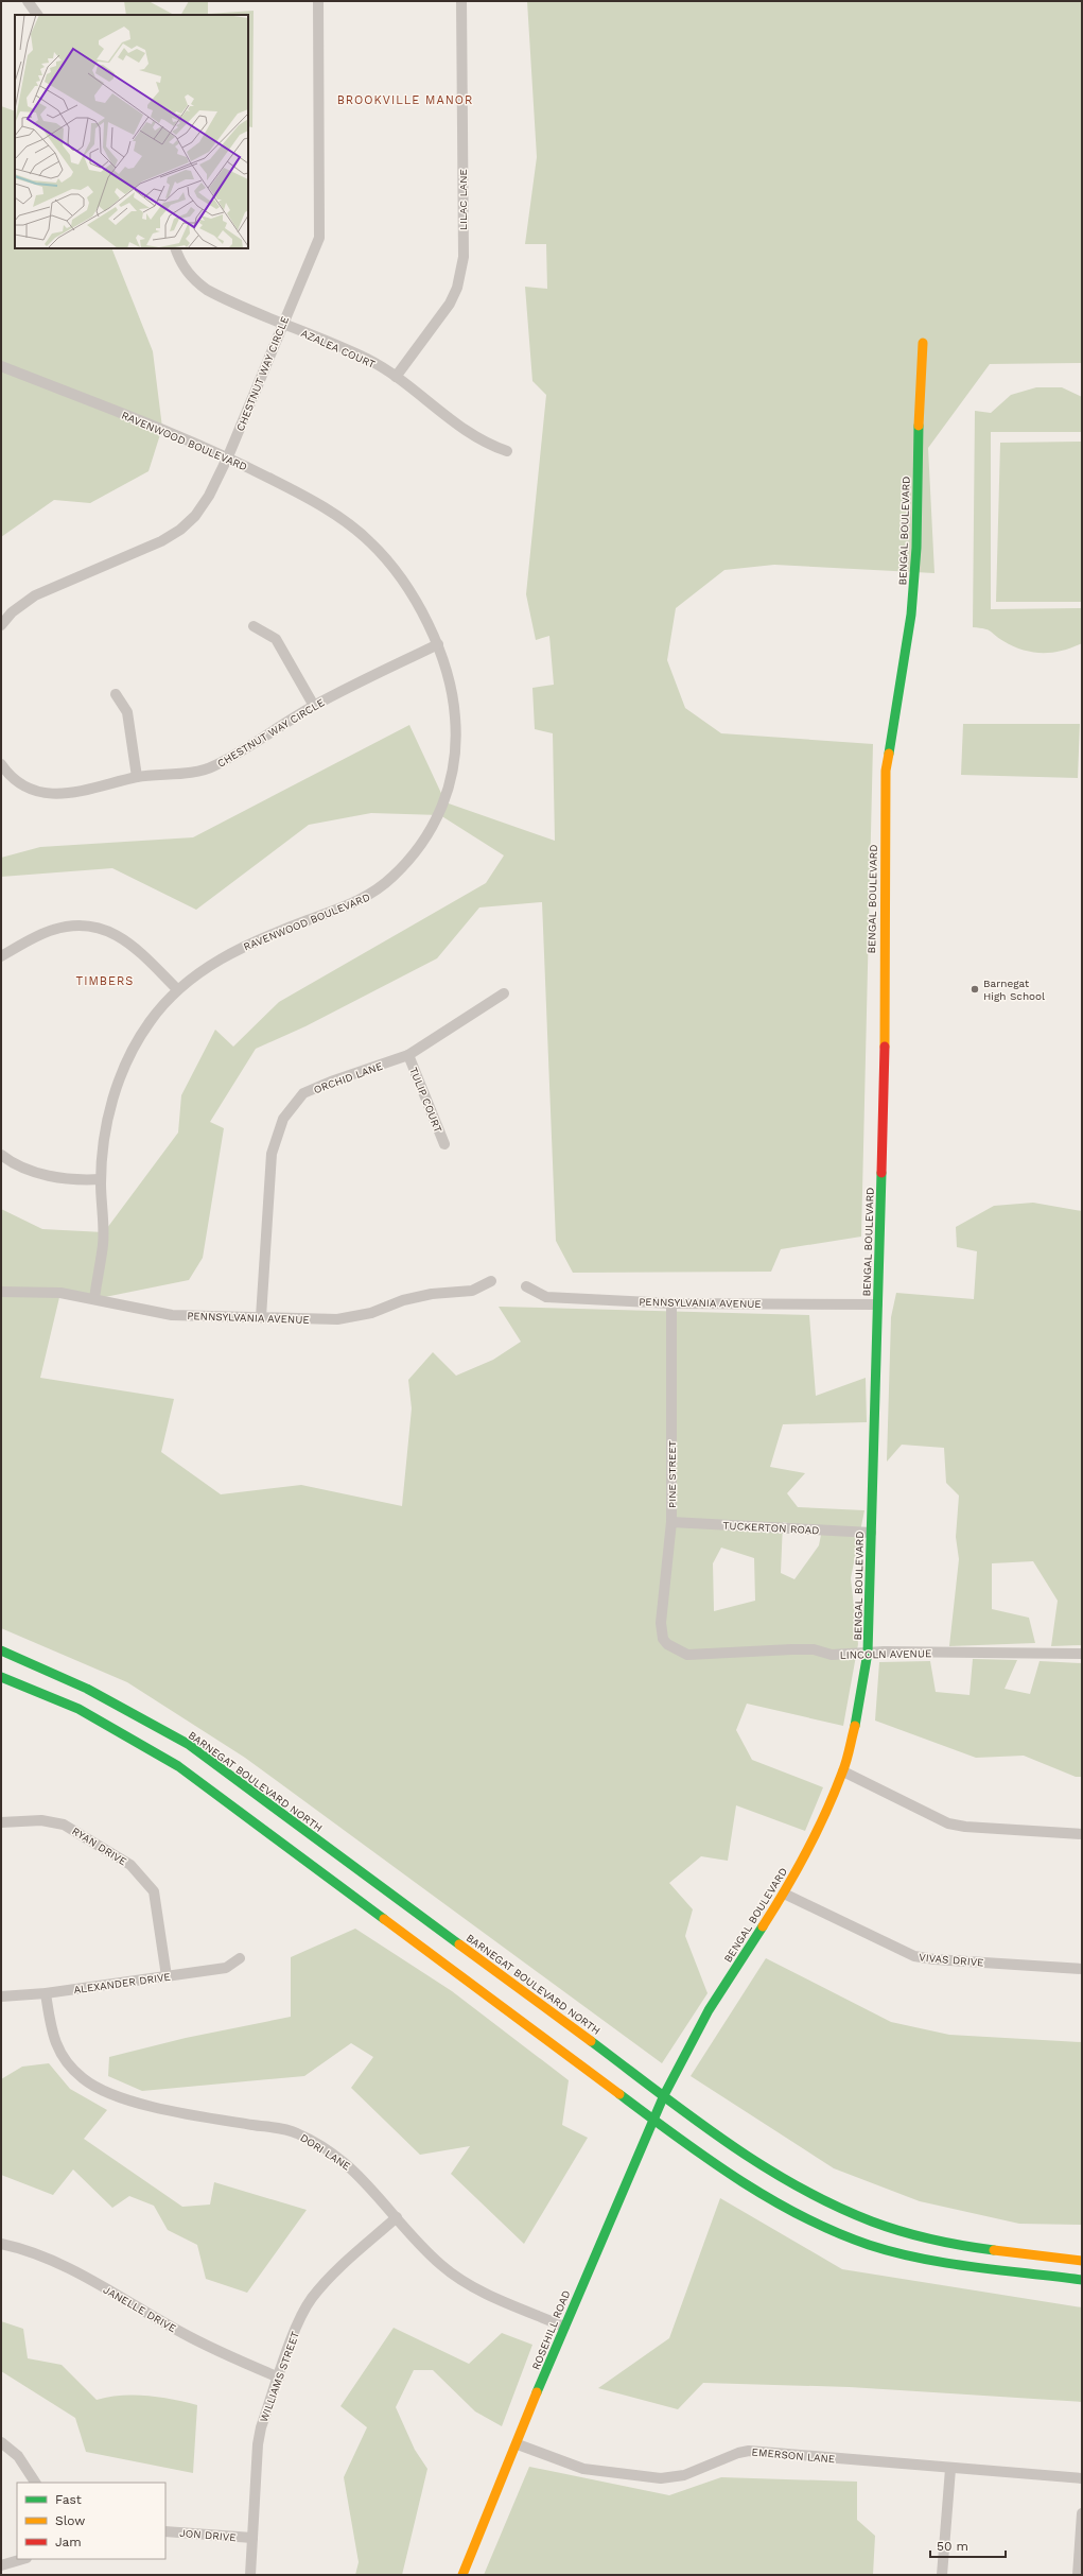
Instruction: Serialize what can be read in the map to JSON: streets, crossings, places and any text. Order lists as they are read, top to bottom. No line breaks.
{"streets":{"street":["LILAC LANE","AZALEA COURT","CHESTNUT WAY CIRCLE","RAVENWOOD BOULEVARD","BENGAL BOULEVARD","ORCHID LANE","TULIP COURT","PENNSYLVANIA AVENUE","PINE STREET","TUCKERTON ROAD","LINCOLN AVENUE","BARNEGAT BOULEVARD NORTH","RYAN DRIVE","VIVAS DRIVE","ALEXANDER DRIVE","DORI LANE","JANELLE DRIVE","ROSEHILL ROAD","WILLIAMS STREET","EMERSON LANE","JON DRIVE"]},"crossings":[["LILAC LANE","AZALEA COURT"],["AZALEA COURT","CHESTNUT WAY CIRCLE"],["CHESTNUT WAY CIRCLE","RAVENWOOD BOULEVARD"],["RAVENWOOD BOULEVARD","PENNSYLVANIA AVENUE"],["BENGAL BOULEVARD","PENNSYLVANIA AVENUE"],["BENGAL BOULEVARD","TUCKERTON ROAD"],["BENGAL BOULEVARD","LINCOLN AVENUE"],["BENGAL BOULEVARD","BARNEGAT BOULEVARD NORTH"],["BENGAL BOULEVARD","VIVAS DRIVE"],["BENGAL BOULEVARD","ROSEHILL ROAD"],["ORCHID LANE","TULIP COURT"],["ORCHID LANE","PENNSYLVANIA AVENUE"],["PENNSYLVANIA AVENUE","PINE STREET"],["PINE STREET","TUCKERTON ROAD"],["PINE STREET","LINCOLN AVENUE"],["BARNEGAT BOULEVARD NORTH","ROSEHILL ROAD"],["RYAN DRIVE","ALEXANDER DRIVE"],["ALEXANDER DRIVE","DORI LANE"],["DORI LANE","ROSEHILL ROAD"],["DORI LANE","WILLIAMS STREET"],["JANELLE DRIVE","WILLIAMS STREET"],["ROSEHILL ROAD","EMERSON LANE"],["WILLIAMS STREET","JON DRIVE"]],"districts":["BROOKVILLE MANOR","TIMBERS"],"places":["Barnegat High School"],"legend":["Fast","Slow","Jam"],"scale_bar":"50 m"}
